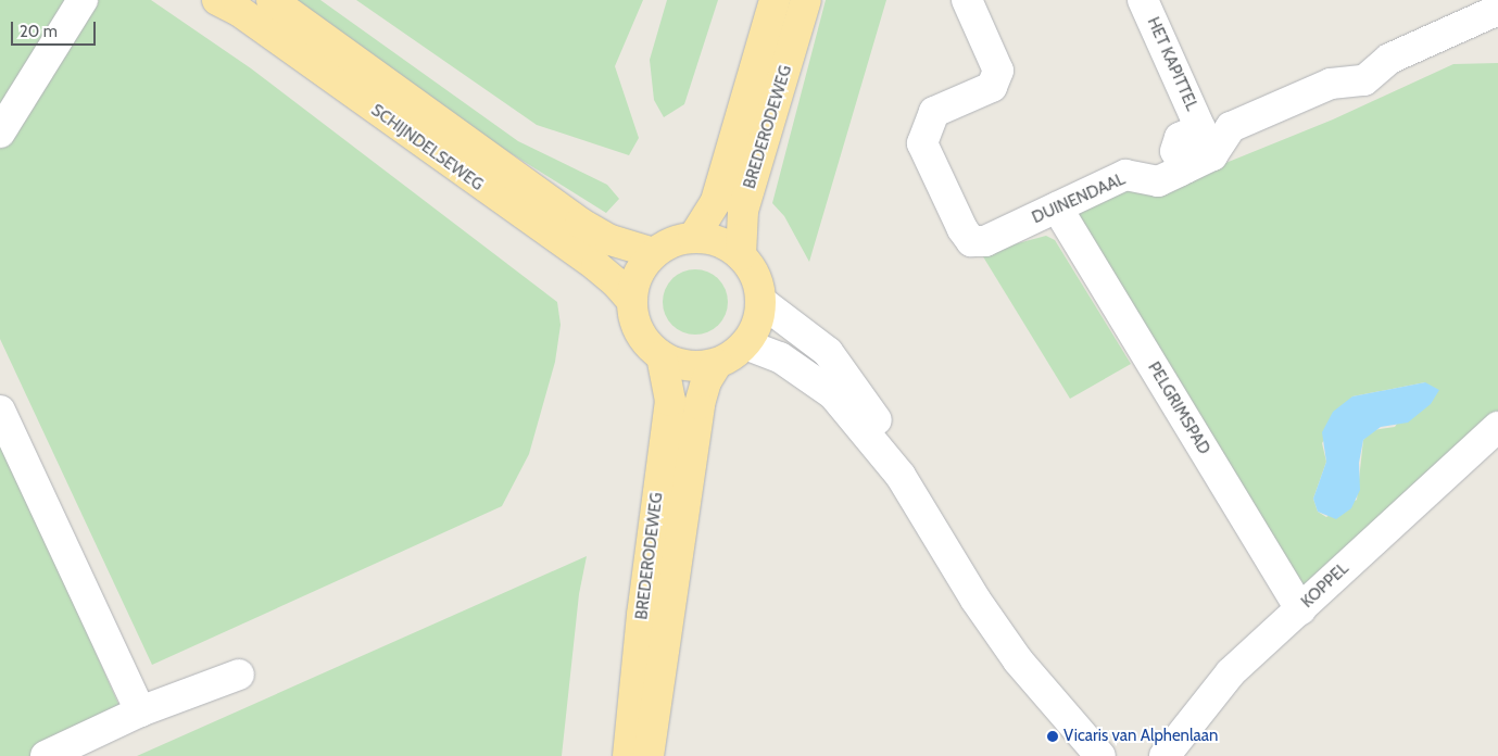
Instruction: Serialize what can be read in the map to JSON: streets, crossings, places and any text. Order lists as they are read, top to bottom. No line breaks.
{"streets":{"main road":["BREDERODEWEG","SCHIJNDELSEWEG"],"street":["HET KAPITTEL","DUINENDAAL","PELGRIMSPAD","KOPPEL"]},"crossings":[["HET KAPITTEL","DUINENDAAL"],["BREDERODEWEG","SCHIJNDELSEWEG"],["DUINENDAAL","PELGRIMSPAD"],["PELGRIMSPAD","KOPPEL"]],"places":["Vicaris van Alphenlaan"],"scale_bar":"20 m"}
